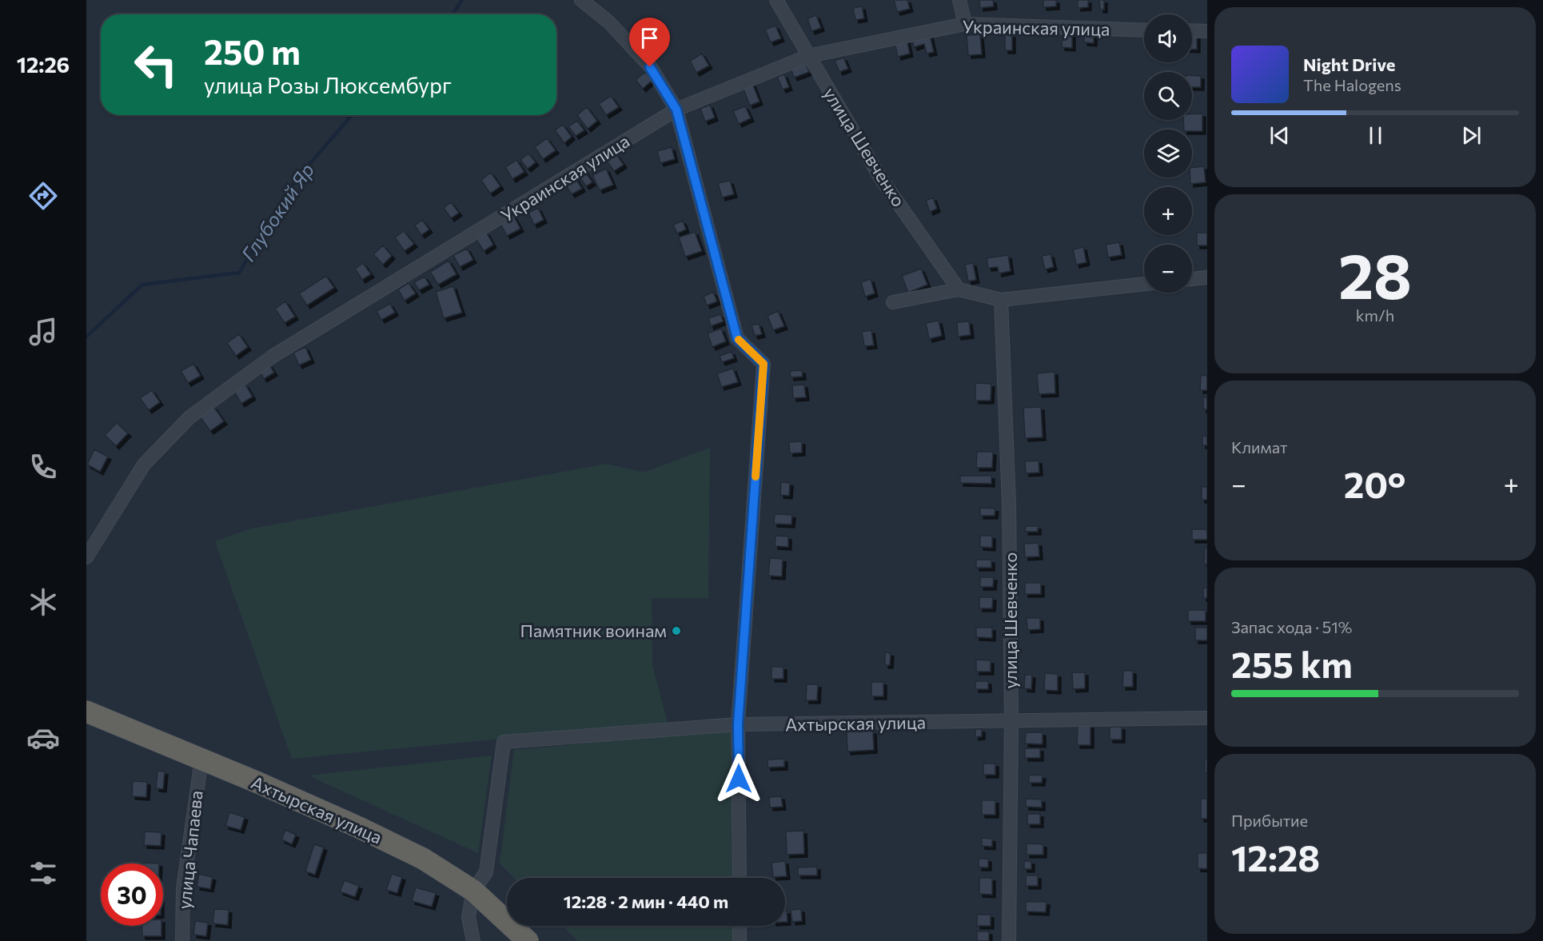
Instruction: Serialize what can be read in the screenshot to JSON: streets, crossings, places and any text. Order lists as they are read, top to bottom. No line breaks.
{"streets":{"highway":["Ахтырская улица"],"street":["Украинская улица","улица Шевченко","улица Чапаева"]},"crossings":[["Украинская улица","улица Шевченко"],["улица Шевченко","Ахтырская улица"],["Ахтырская улица","улица Чапаева"]],"water":["Глубокий Яр"],"places":["Памятник воинам"],"page":{"tabs":"12:26","map_buttons":["+","−"],"turn":["250 m","улица Розы Люксембург"],"song":["Night Drive","The Halogens"],"tile":[["28","km/h"],"Климат",["Запас хода · 51%","255 km"],["Прибытие","12:28"]],"heat":["−","20°","+"],"limit":"30","trip":"12:28 · 2 мин · 440 m"}}
